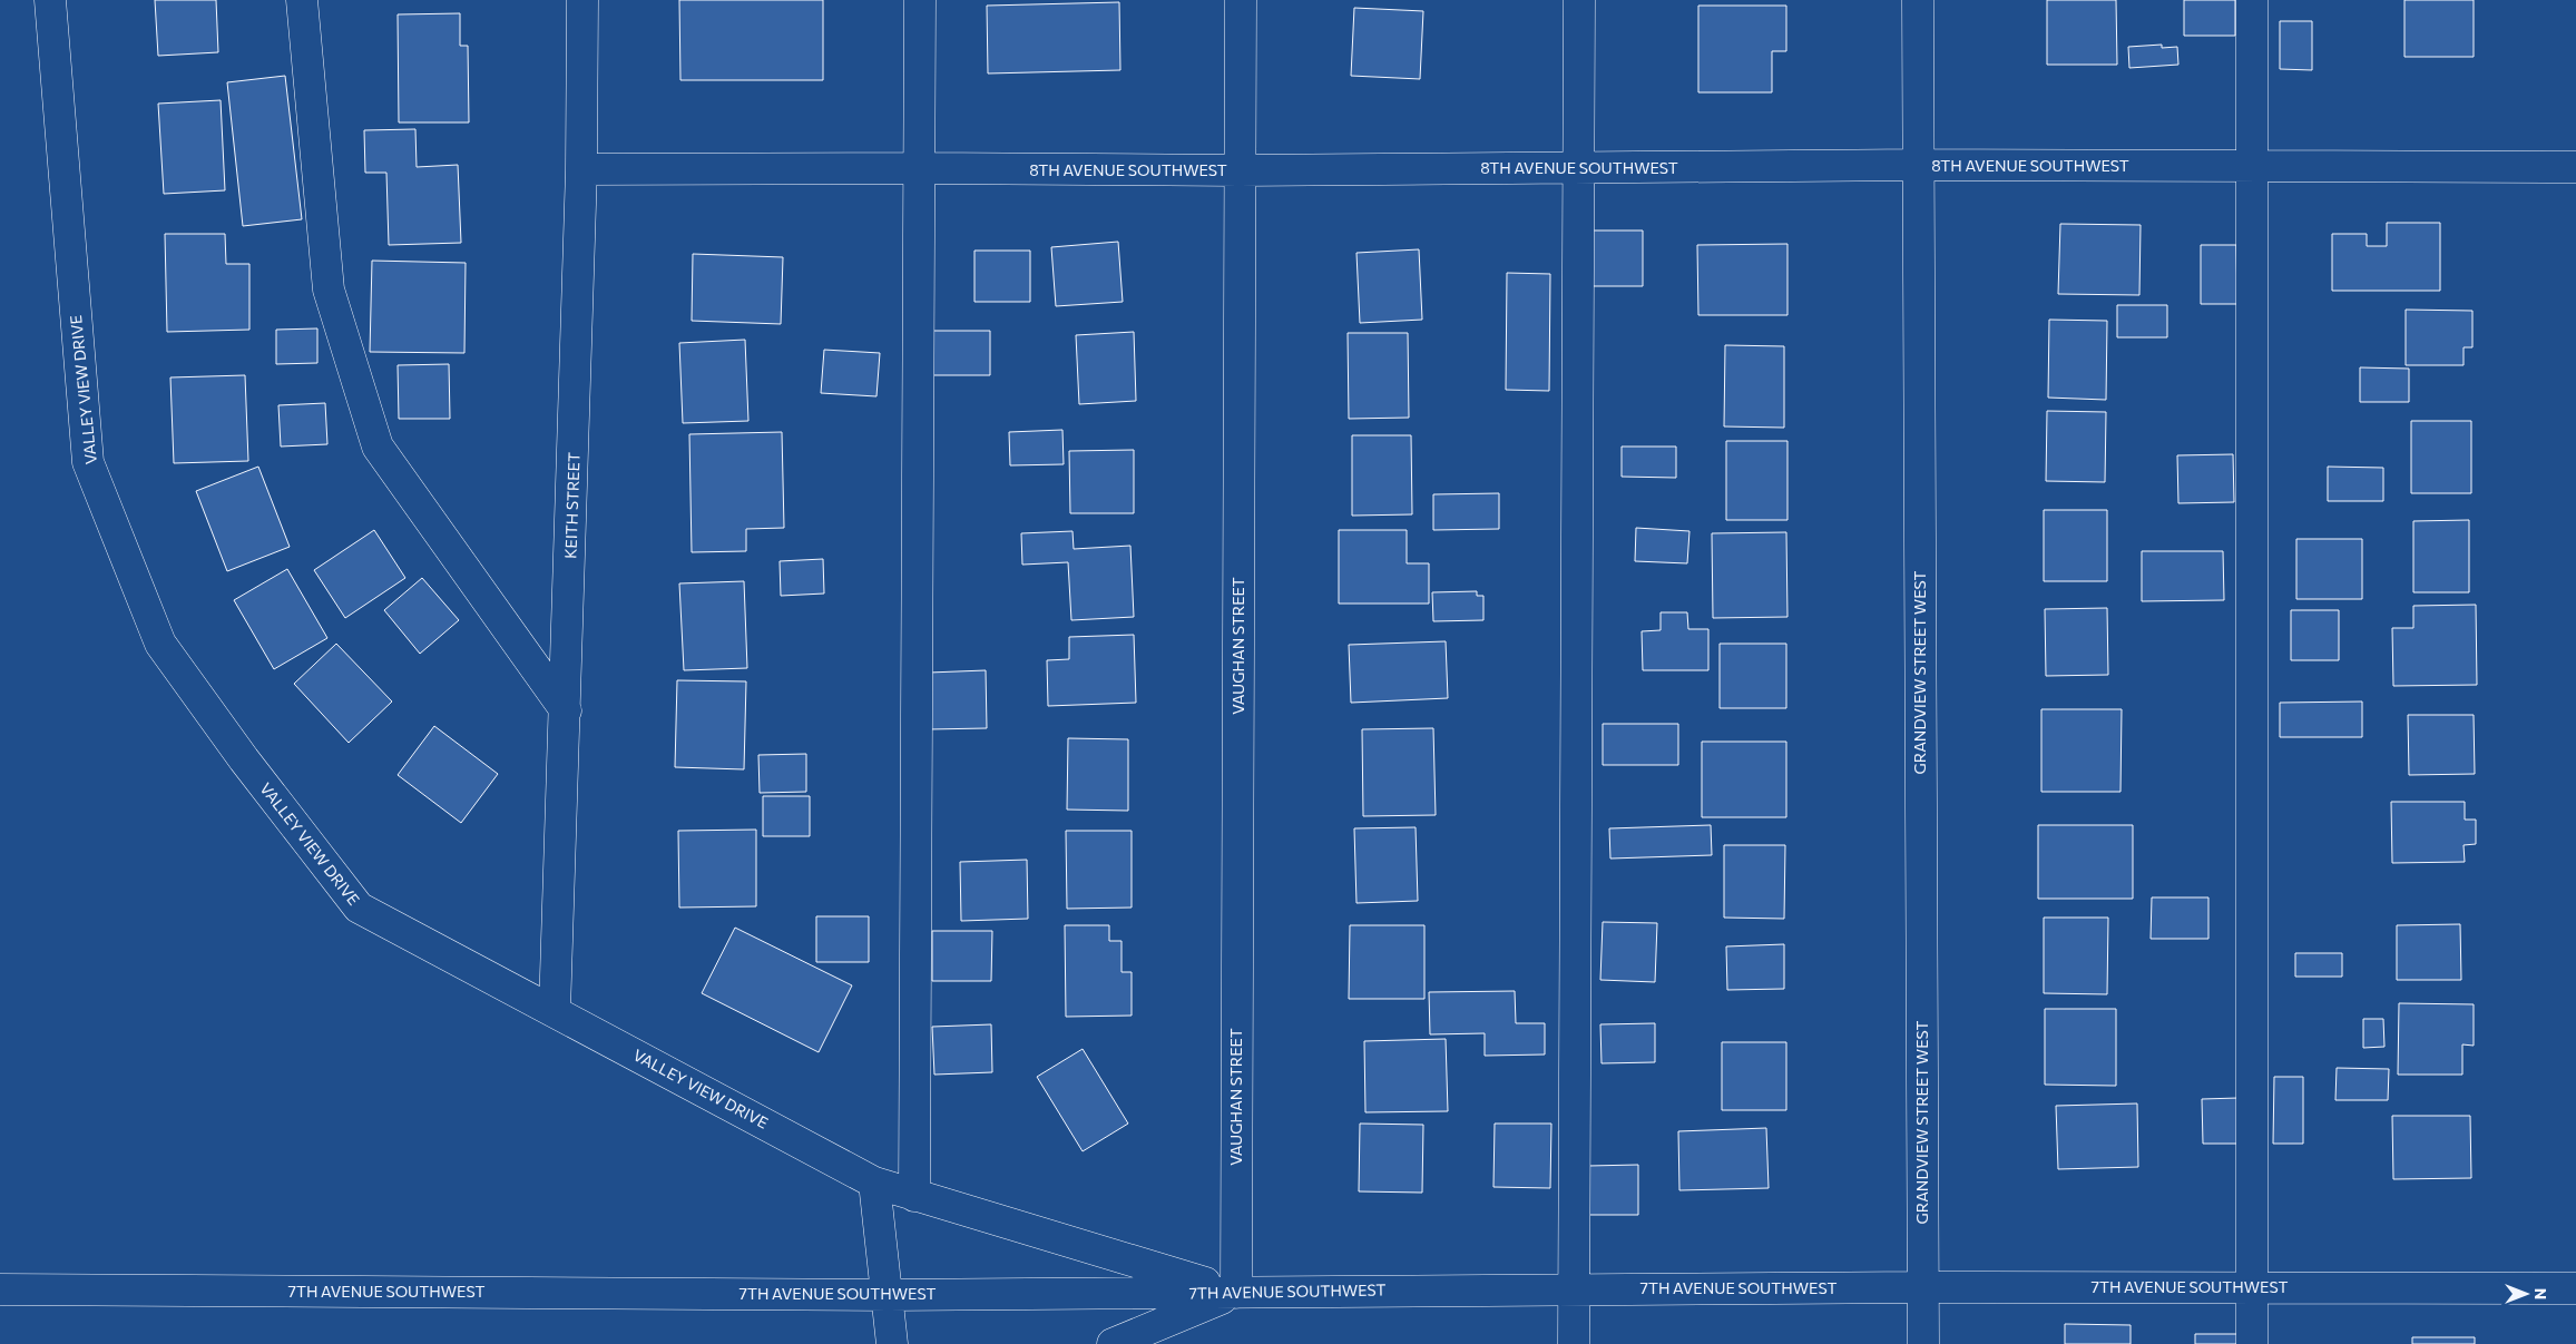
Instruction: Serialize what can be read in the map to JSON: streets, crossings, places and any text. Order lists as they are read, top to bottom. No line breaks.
{"streets":{"street":["8TH AVENUE SOUTHWEST","VALLEY VIEW DRIVE","KEITH STREET","VAUGHAN STREET","GRANDVIEW STREET WEST","7TH AVENUE SOUTHWEST"]},"crossings":[["8TH AVENUE SOUTHWEST","KEITH STREET"],["8TH AVENUE SOUTHWEST","VAUGHAN STREET"],["8TH AVENUE SOUTHWEST","GRANDVIEW STREET WEST"],["VALLEY VIEW DRIVE","KEITH STREET"],["VALLEY VIEW DRIVE","VAUGHAN STREET"],["VALLEY VIEW DRIVE","7TH AVENUE SOUTHWEST"],["VAUGHAN STREET","7TH AVENUE SOUTHWEST"],["GRANDVIEW STREET WEST","7TH AVENUE SOUTHWEST"]],"north":"right"}
